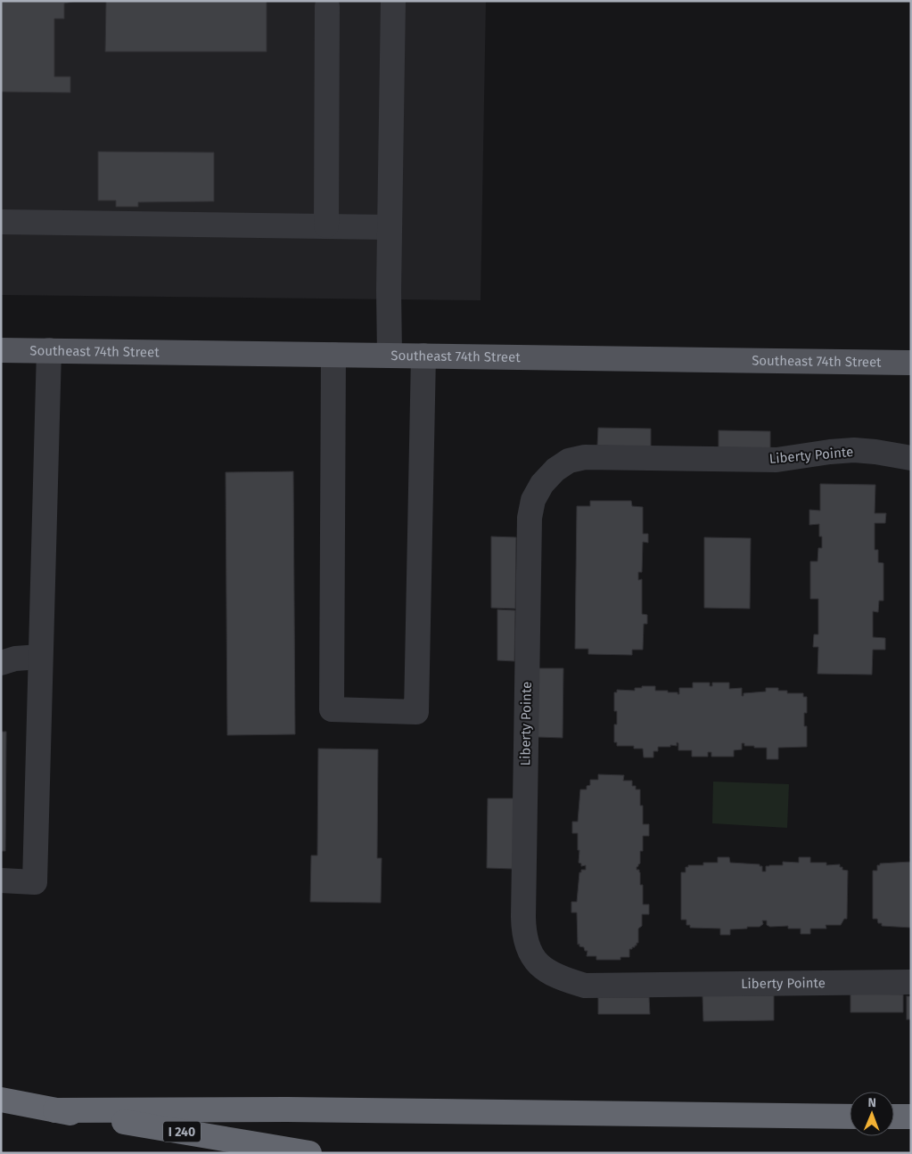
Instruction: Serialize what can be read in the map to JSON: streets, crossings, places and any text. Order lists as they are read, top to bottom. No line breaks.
{"streets":{"highway":["I 240"],"main road":["Southeast 74th Street"],"street":["Liberty Pointe"]},"north":"top"}
